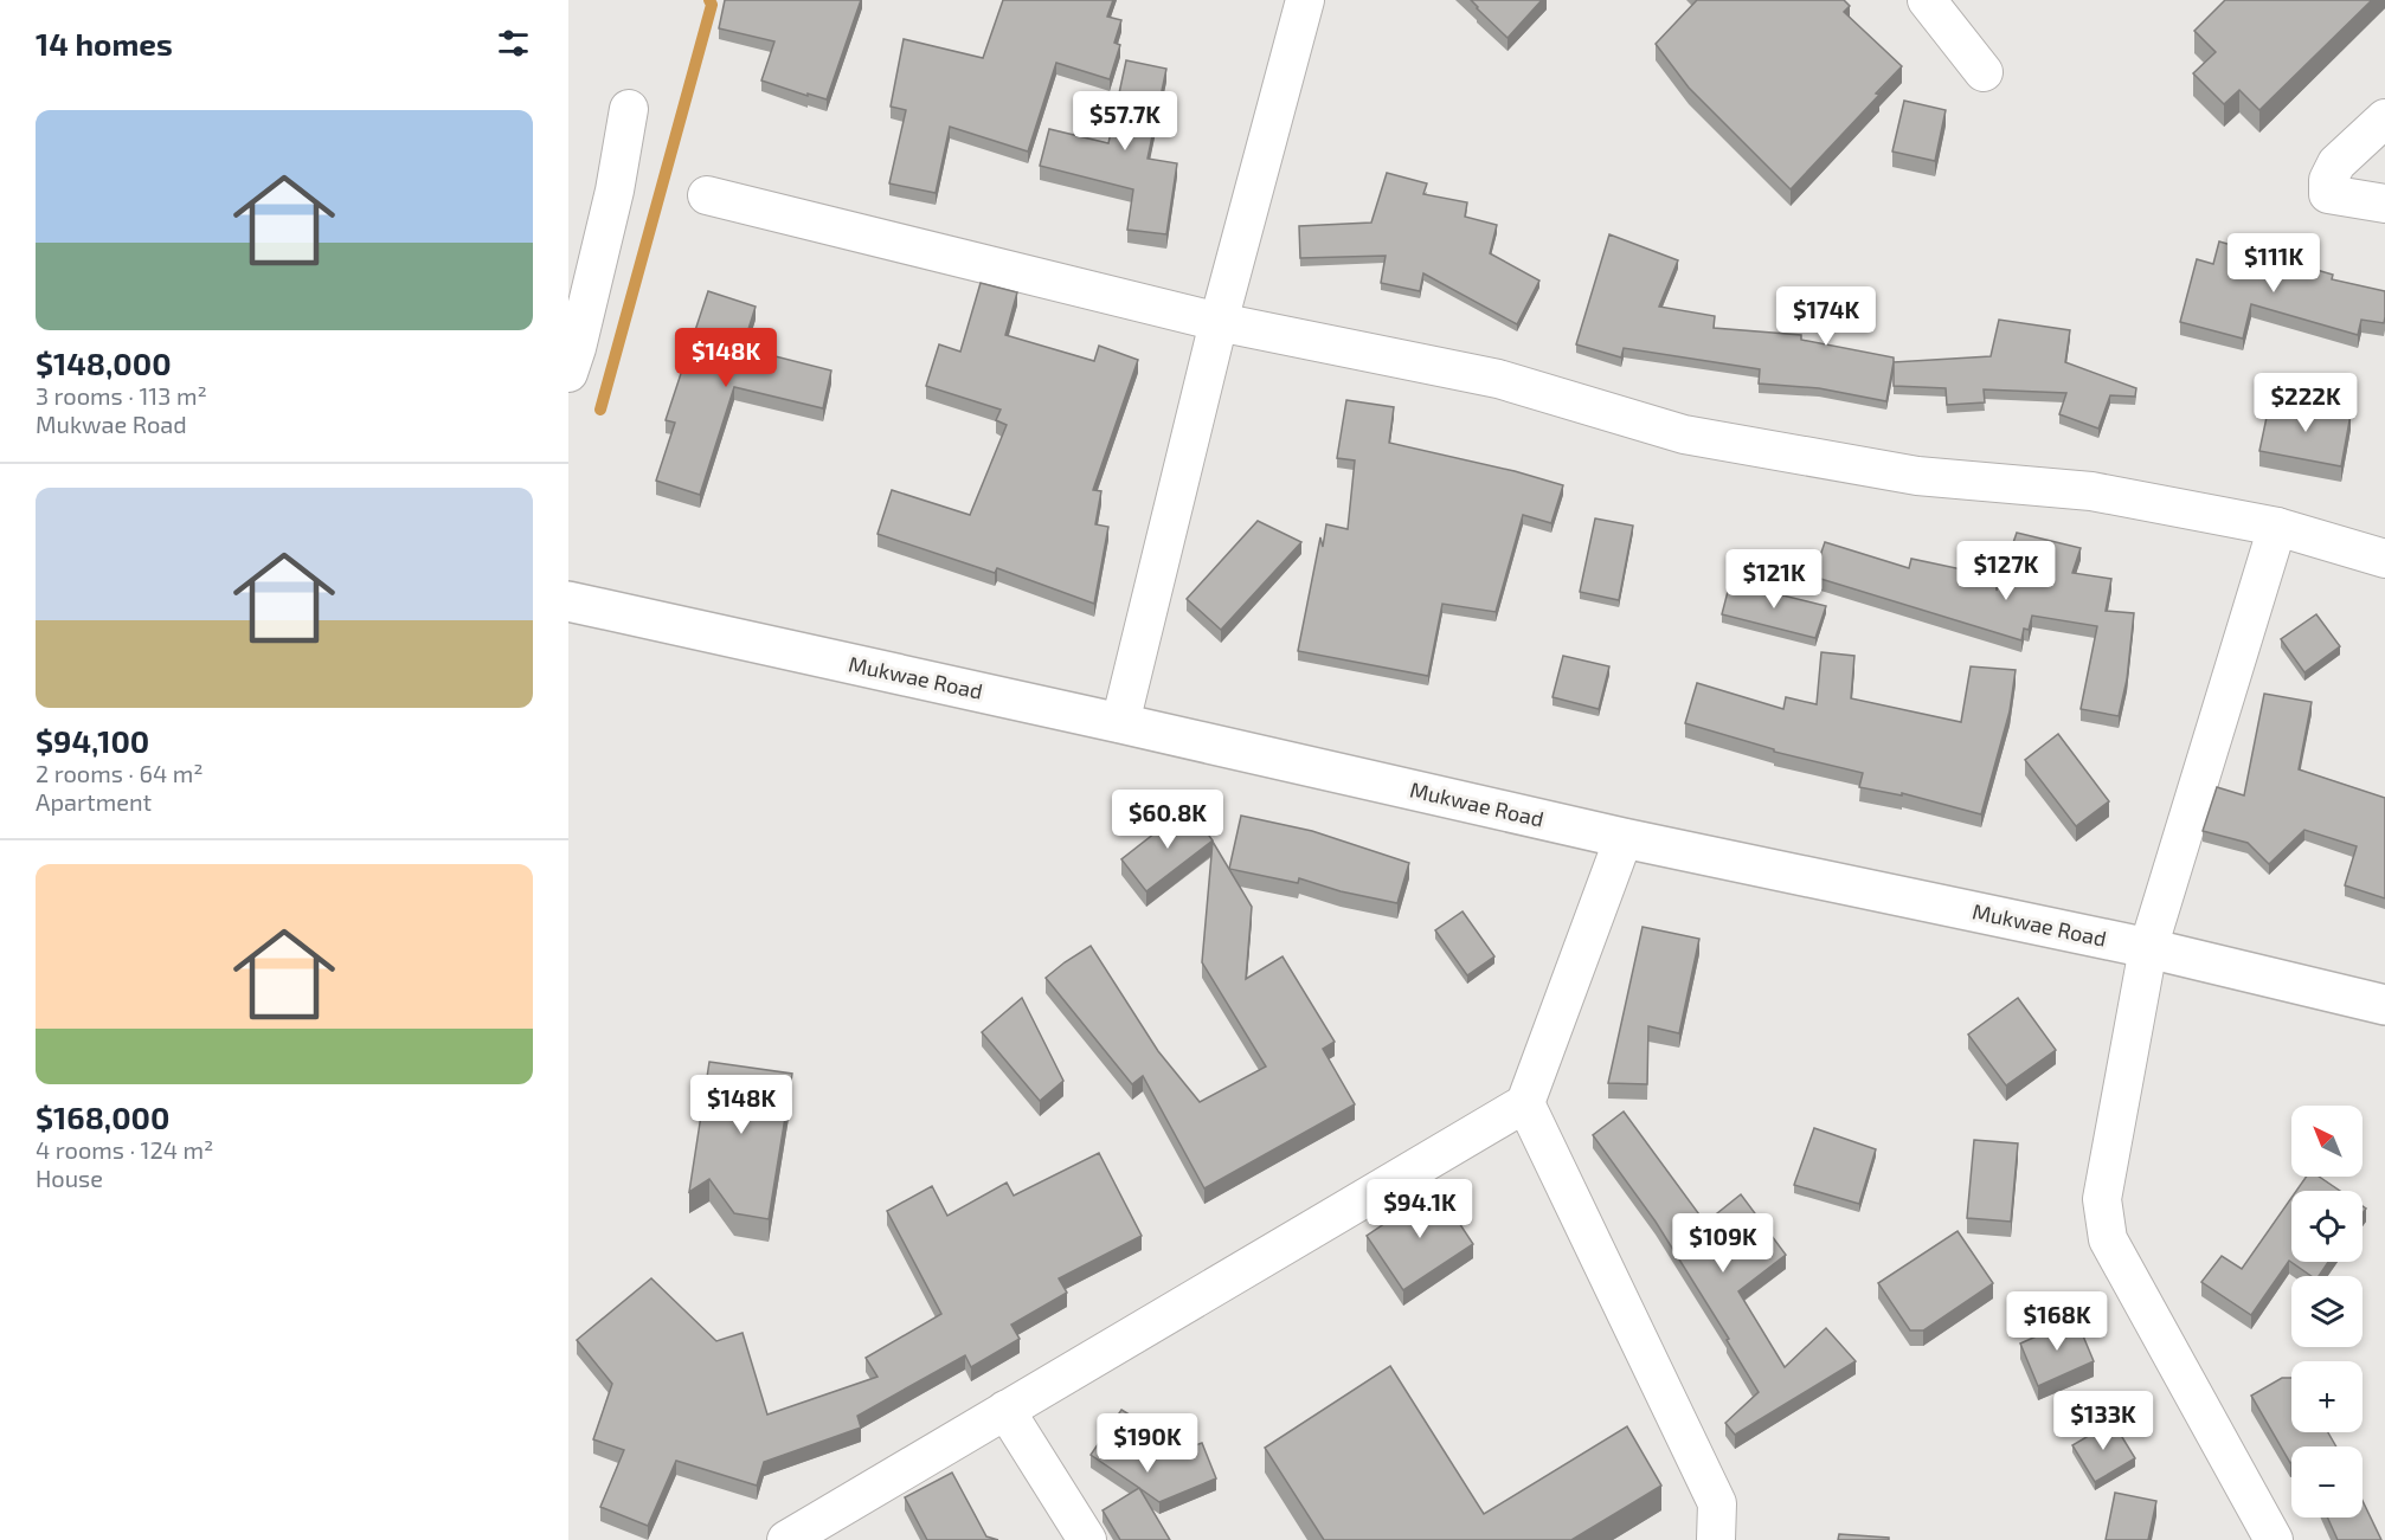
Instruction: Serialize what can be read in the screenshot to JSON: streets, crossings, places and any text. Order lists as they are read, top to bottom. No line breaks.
{"streets":{"street":["Mukwae Road"]},"north":"top left","page":{"heading":"14 homes","list":[{"name":"$148,000","note":"3 rooms · 113 m² · Mukwae Road"},{"name":"$94,100","note":"2 rooms · 64 m² · Apartment"},{"name":"$168,000","note":"4 rooms · 124 m² · House"}],"price":["$57.7K","$111K","$174K","$148K","$222K","$127K","$121K","$60.8K","$148K","$94.1K","$109K","$168K","$133K","$190K"],"map_buttons":["+","−"]}}
